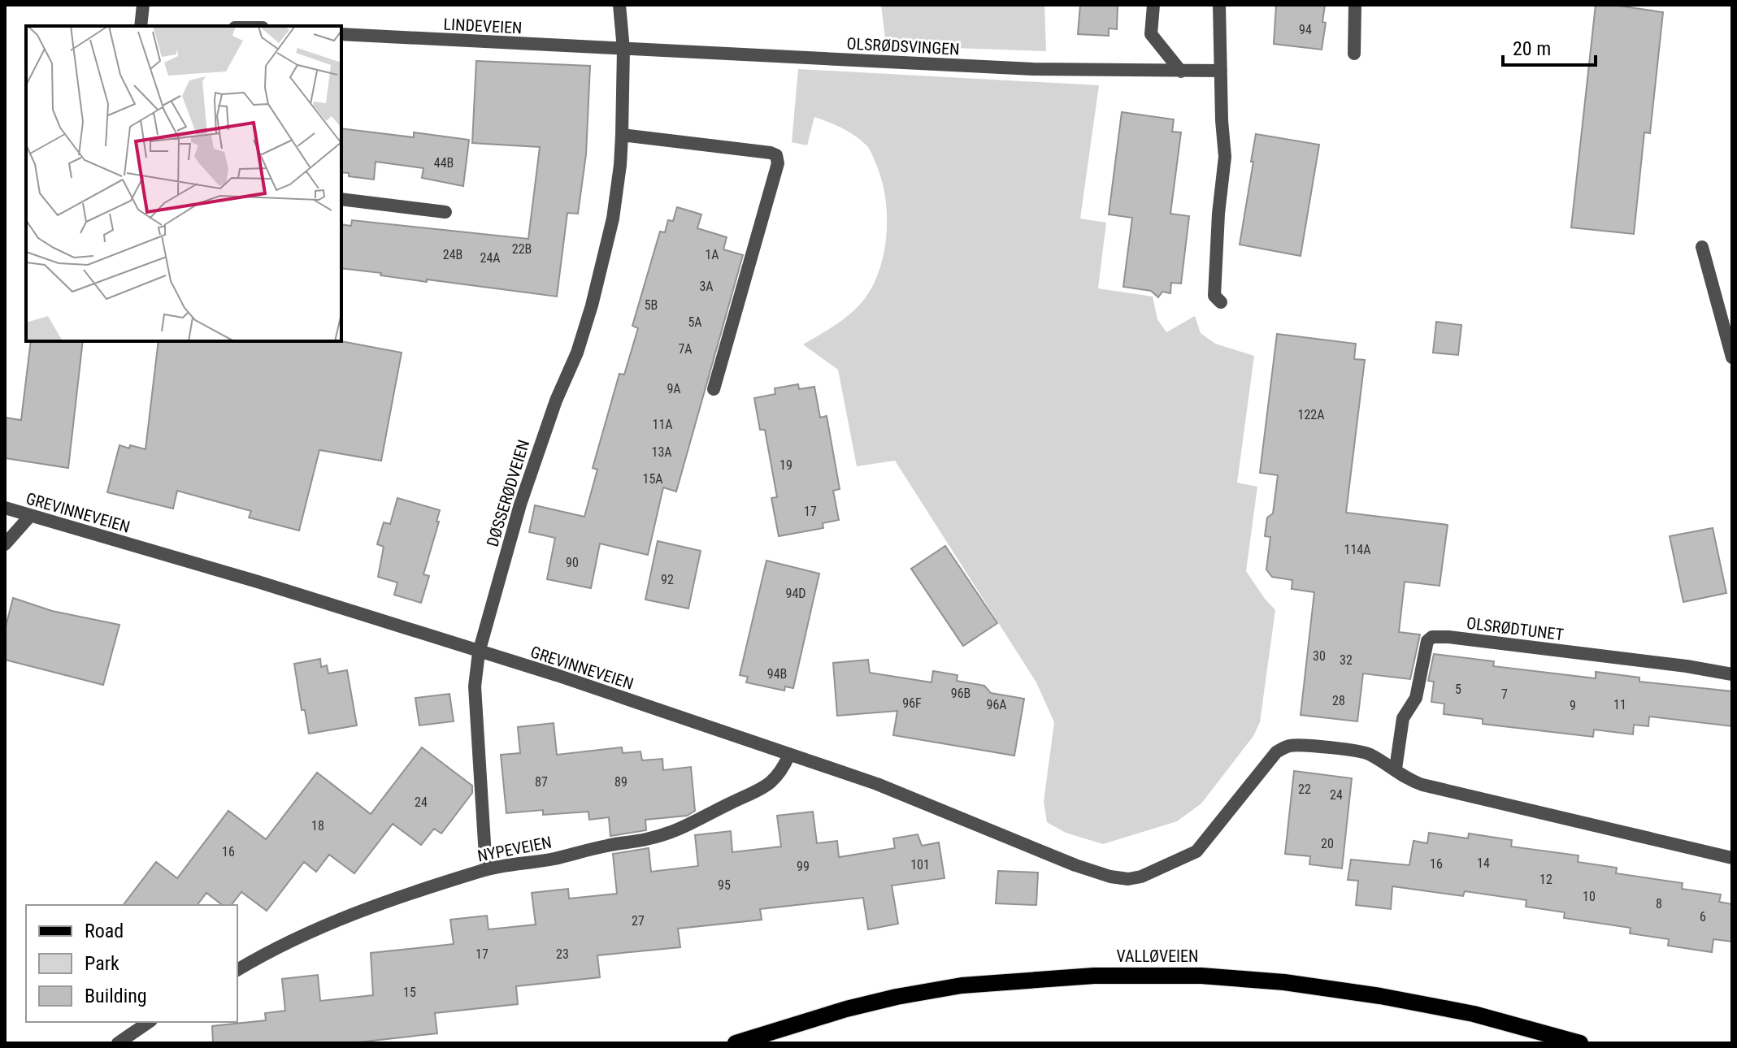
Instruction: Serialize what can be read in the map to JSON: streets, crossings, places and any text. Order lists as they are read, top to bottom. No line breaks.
{"streets":{"main road":["VALLØVEIEN"],"street":["LINDEVEIEN","OLSRØDSVINGEN","DØSSERØDVEIEN","GREVINNEVEIEN","OLSRØDTUNET","NYPEVEIEN"]},"crossings":[["LINDEVEIEN","OLSRØDSVINGEN"],["LINDEVEIEN","DØSSERØDVEIEN"],["OLSRØDSVINGEN","DØSSERØDVEIEN"],["DØSSERØDVEIEN","GREVINNEVEIEN"],["DØSSERØDVEIEN","NYPEVEIEN"],["GREVINNEVEIEN","OLSRØDTUNET"],["GREVINNEVEIEN","NYPEVEIEN"]],"house_numbers":["94","44B","22B","24B","1A","24A","3A","5B","5A","7A","9A","122A","11A","13A","19","15A","17","114A","90","92","94D","30","32","94B","5","96B","7","28","96F","96A","11","9","87","89","22","24","24","18","20","16","14","16","101","99","12","95","10","8","6","27","17","23","15"],"legend":["Road","Park","Building"],"scale_bar":"20 m"}
